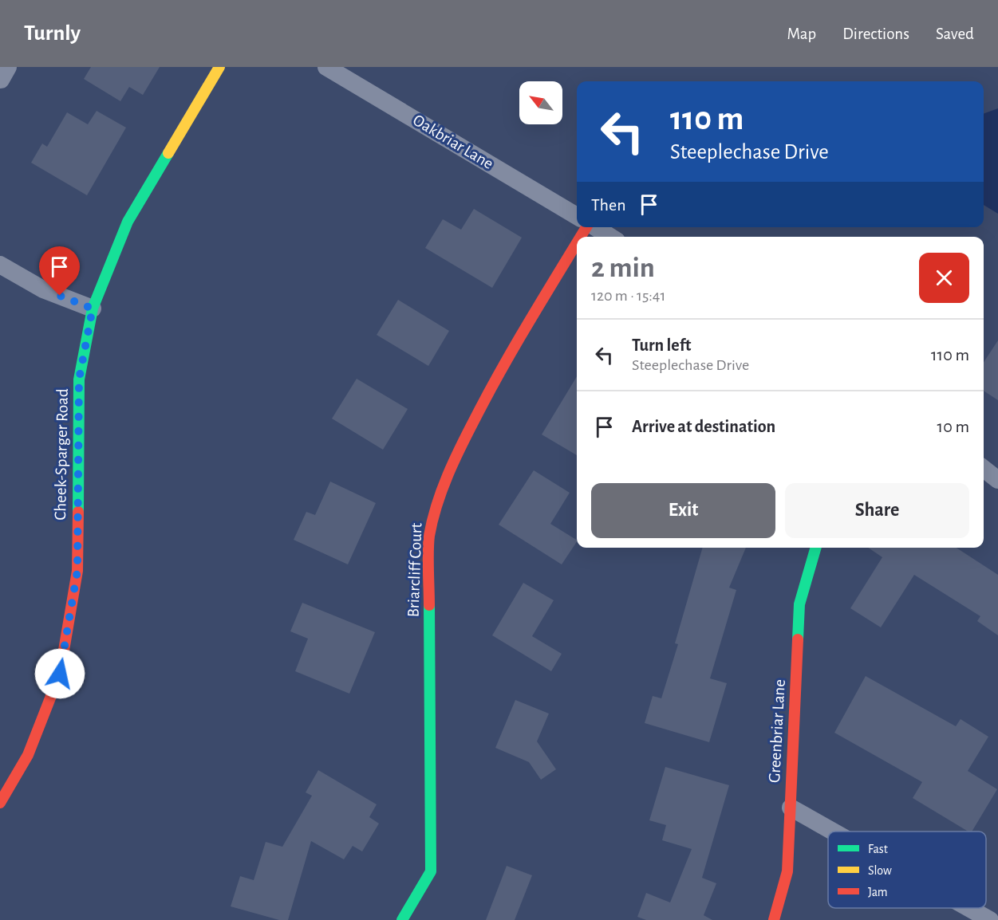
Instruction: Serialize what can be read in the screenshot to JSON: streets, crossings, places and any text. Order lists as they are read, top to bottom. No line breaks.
{"streets":{"street":["Oakbriar Lane","Cheek-Sparger Road","Briarcliff Court","Greenbriar Lane"]},"legend":["Fast","Slow","Jam"],"north":"top left","page":{"header":"Turnly","nav":["Map","Directions","Saved"],"turn":["110 m","Steeplechase Drive"],"then":"Then","heading":["2 min","120 m · 15:41"],"list":[{"name":"Turn left","note":"Steeplechase Drive","value":"110 m"},{"name":"Arrive at destination","value":"10 m"}],"buttons":["Exit","Share"]}}
